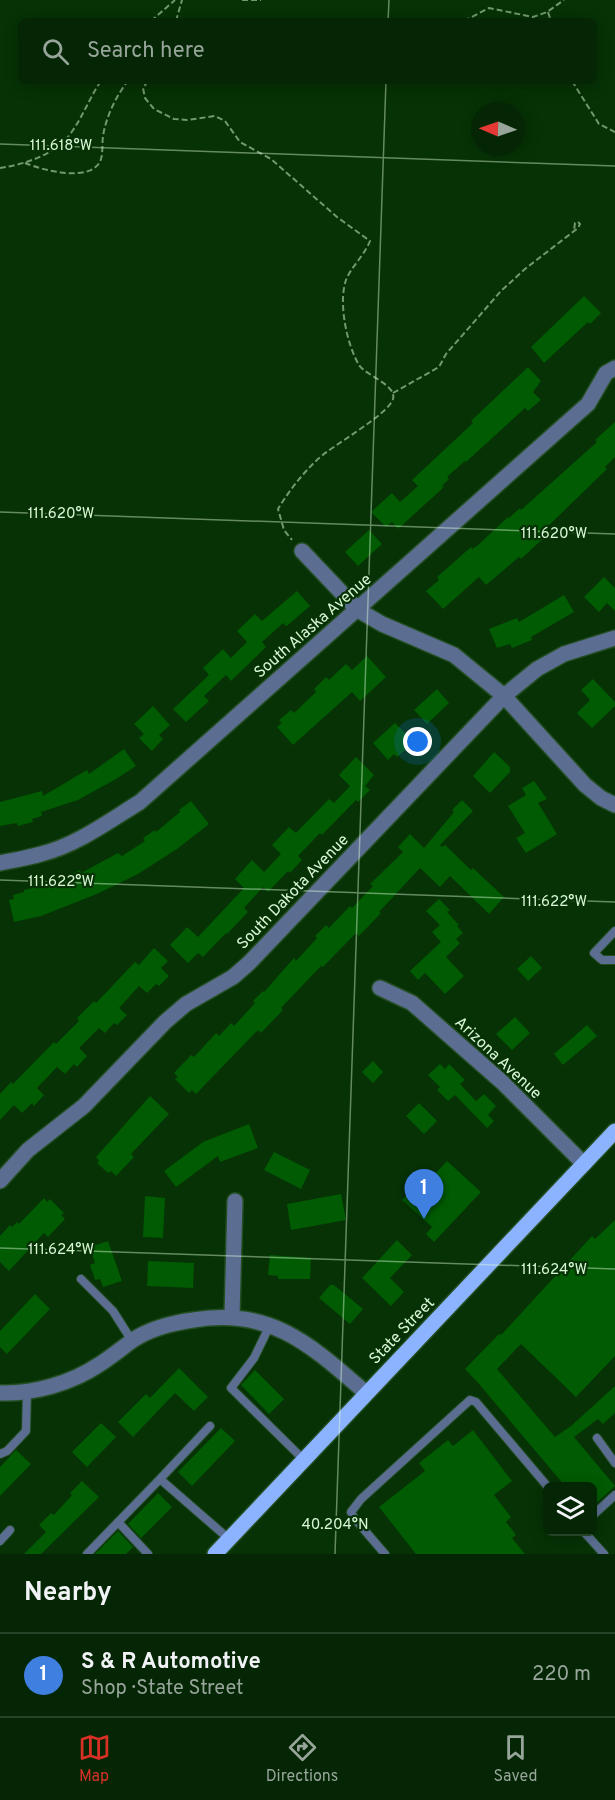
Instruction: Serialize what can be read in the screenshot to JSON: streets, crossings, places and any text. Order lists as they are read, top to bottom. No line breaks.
{"streets":{"main road":["State Street"],"street":["South Alaska Avenue","South Dakota Avenue","Arizona Avenue"]},"crossings":[["Arizona Avenue","State Street"]],"north":"left","page":{"search":"Search here","pins":"1","heading":"Nearby","list":[{"mark":"1","name":"S & R Automotive","note":"Shop · State Street","value":"220 m"}],"nav":["Map","Directions","Saved"]},"coordinates":["111.618°W","111.620°W","111.622°W","111.624°W","40.204°N"]}
